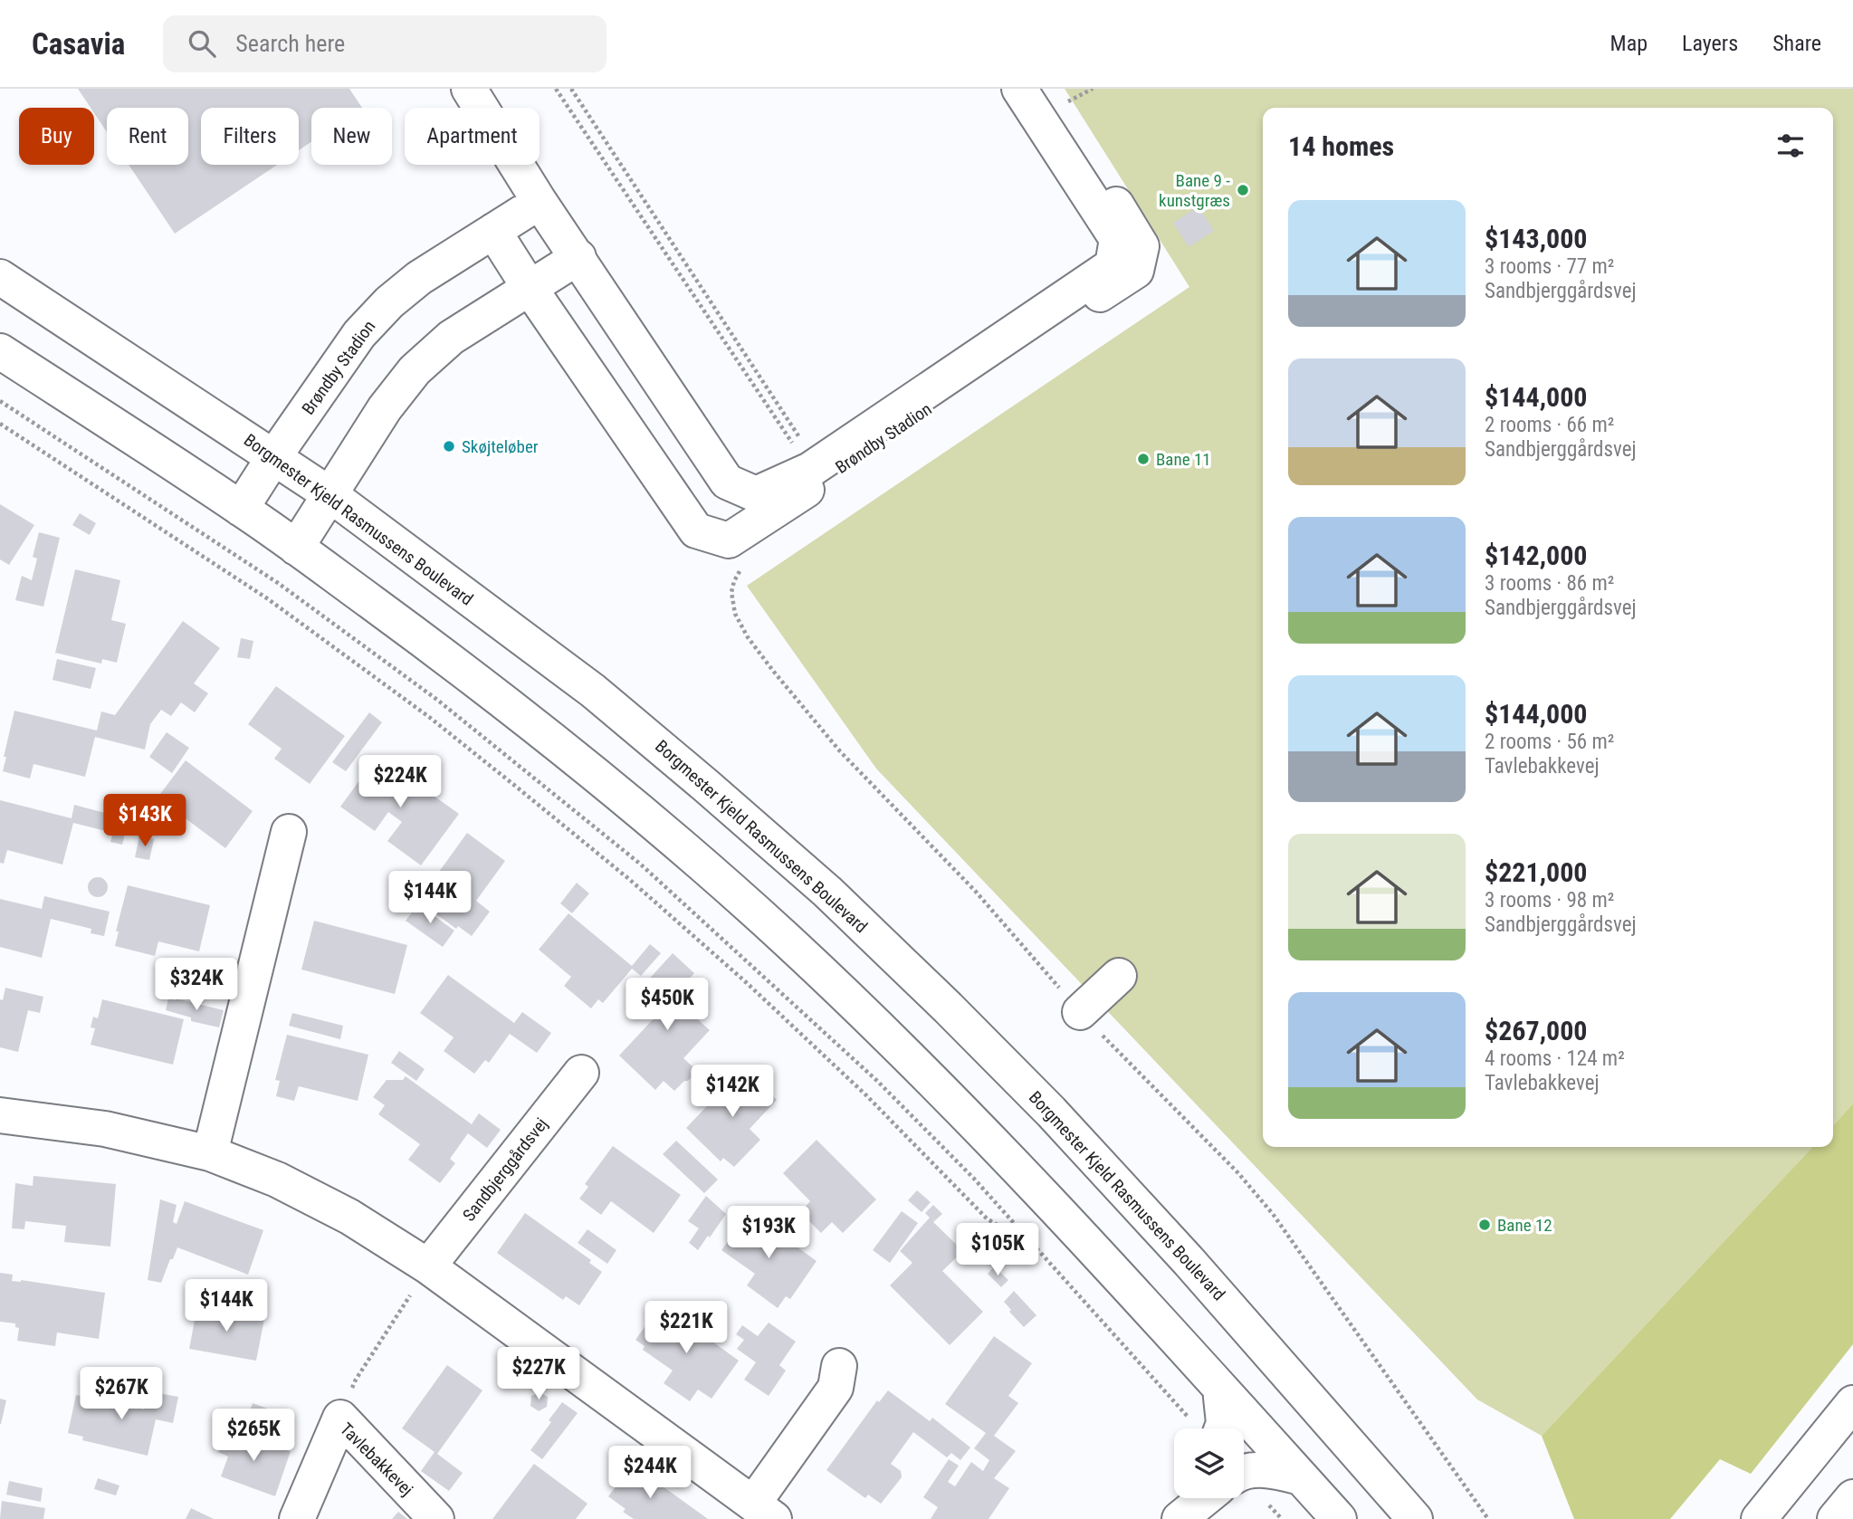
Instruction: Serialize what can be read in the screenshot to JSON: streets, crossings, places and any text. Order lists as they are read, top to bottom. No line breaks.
{"streets":{"main road":["Brøndby Stadion","Borgmester Kjeld Rasmussens Boulevard","Sandbjerggårdsvej","Tavlebakkevej"]},"crossings":[["Brøndby Stadion","Borgmester Kjeld Rasmussens Boulevard"]],"places":["Bane 9 - kunstgræs","Skøjteløber","Bane 11","Bane 12"],"page":{"header":"Casavia","search":"Search here","nav":["Map","Layers","Share"],"chip":["Buy","Rent","Filters","New","Apartment"],"heading":"14 homes","list":[{"name":"$143,000","note":"3 rooms · 77 m² · Sandbjerggårdsvej"},{"name":"$144,000","note":"2 rooms · 66 m² · Sandbjerggårdsvej"},{"name":"$142,000","note":"3 rooms · 86 m² · Sandbjerggårdsvej"},{"name":"$144,000","note":"2 rooms · 56 m² · Tavlebakkevej"},{"name":"$221,000","note":"3 rooms · 98 m² · Sandbjerggårdsvej"},{"name":"$267,000","note":"4 rooms · 124 m² · Tavlebakkevej"}],"price":["$224K","$143K","$144K","$324K","$450K","$142K","$193K","$105K","$144K","$221K","$227K","$267K","$265K","$244K"]}}
